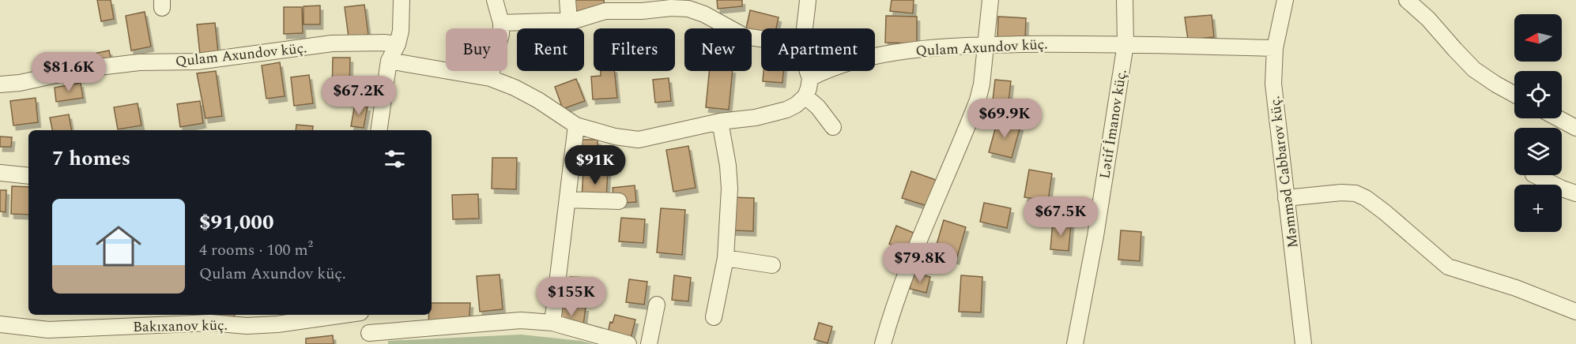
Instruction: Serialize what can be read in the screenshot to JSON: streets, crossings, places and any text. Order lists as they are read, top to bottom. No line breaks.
{"streets":{"street":["Qulam Axundov küç.","Lətif İmanov küç.","Məmməd Cabbarov küç.","Bakıxanov küç."]},"crossings":[["Qulam Axundov küç.","Lətif İmanov küç."],["Qulam Axundov küç.","Məmməd Cabbarov küç."]],"north":"left","page":{"map_buttons":"+","chip":["Buy","Rent","Filters","New","Apartment"],"price":["$81.6K","$67.2K","$69.9K","$91K","$67.5K","$79.8K","$155K"],"heading":"7 homes","list":[{"name":"$91,000","note":"4 rooms · 100 m² · Qulam Axundov küç."}]}}
